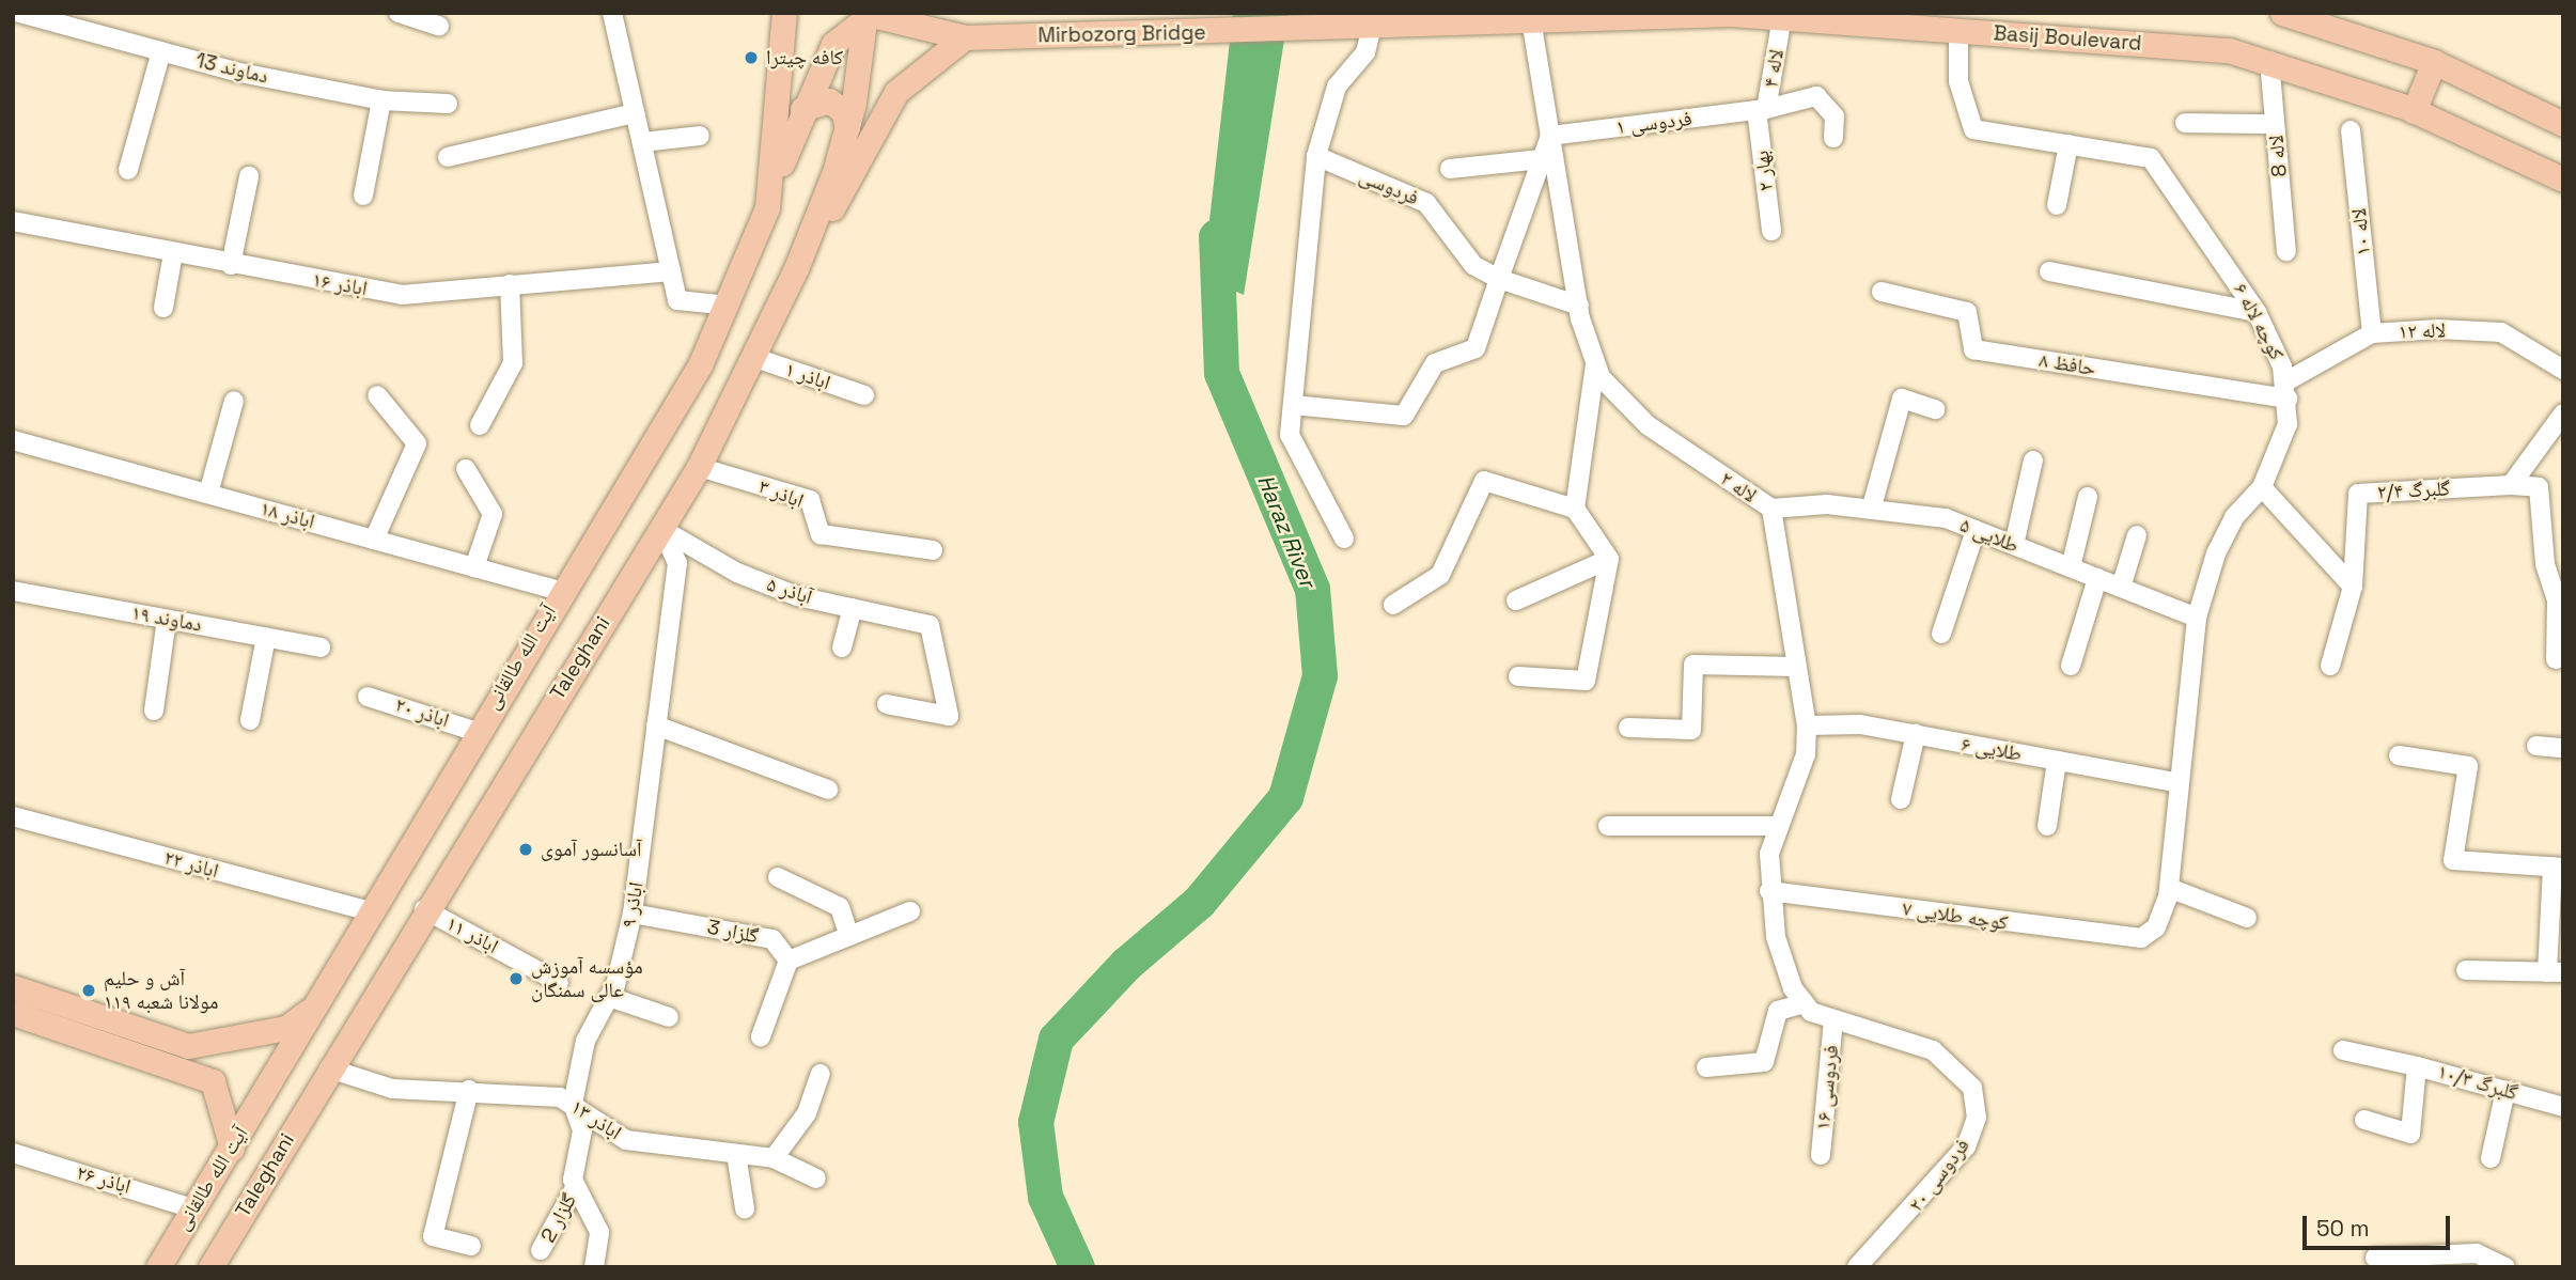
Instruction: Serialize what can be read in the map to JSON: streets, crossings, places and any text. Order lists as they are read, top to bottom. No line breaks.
{"streets":{"main road":["Mirbozorg Bridge","Basij Boulevard","آیت الله طالقانی","Taleghani"],"street":["دماوند 13","لاله ۴","فردوسی ۱","لاله 8","بهار ۲","فردوسی","لاله ۱۰","اباذر ۱۶","کوچه لاله ۶","لاله ۱۲","حافظ ۸","اباذر ۱","لاله ۲","گلبرگ ۲/۴","اباذر ۳","اباذر ۱۸","طلایی ۵","آباذر ۵","دماوند ۱۹","اباذر ۲۰","طلایی ۶","اباذر ۲۲","اباذر ۹","کوچه طلایی ۷","گلزار 3","اباذر ۱۱","گلبرگ ۱۰/۳","فردوسی ۱۶","اباذر ۱۳","فردوسی ۲۰","اباذر ۲۶","گلزار 2"]},"crossings":[["Mirbozorg Bridge","Basij Boulevard"],["Mirbozorg Bridge","Taleghani"],["Basij Boulevard","لاله ۴"],["Basij Boulevard","لاله 8"],["Basij Boulevard","کوچه لاله ۶"],["Basij Boulevard","لاله ۲"],["لاله ۴","فردوسی ۱"],["لاله ۴","بهار ۲"],["فردوسی ۱","بهار ۲"],["فردوسی ۱","لاله ۲"],["فردوسی","لاله ۲"],["لاله ۱۰","لاله ۱۲"],["کوچه لاله ۶","لاله ۱۲"],["کوچه لاله ۶","حافظ ۸"],["کوچه لاله ۶","طلایی ۵"],["کوچه لاله ۶","طلایی ۶"],["کوچه لاله ۶","کوچه طلایی ۷"],["لاله ۱۲","حافظ ۸"],["اباذر ۱","Taleghani"],["لاله ۲","طلایی ۵"],["لاله ۲","طلایی ۶"],["لاله ۲","کوچه طلایی ۷"],["اباذر ۳","Taleghani"],["اباذر ۱۸","آیت الله طالقانی"],["آباذر ۵","Taleghani"],["آباذر ۵","اباذر ۹"],["آیت الله طالقانی","اباذر ۲۰"],["آیت الله طالقانی","اباذر ۲۲"],["آیت الله طالقانی","اباذر ۲۶"],["Taleghani","اباذر ۹"],["Taleghani","اباذر ۱۱"],["Taleghani","اباذر ۱۳"],["اباذر ۹","گلزار 3"],["اباذر ۹","اباذر ۱۳"],["اباذر ۹","گلزار 2"],["فردوسی ۱۶","فردوسی ۲۰"]],"water":["Haraz River"],"places":["کافه چیترا","آسانسور آموی","مؤسسه آموزش عالی سمنگان","آش و حلیم مولانا شعبه ۱۱۹"],"scale_bar":"50 m"}
